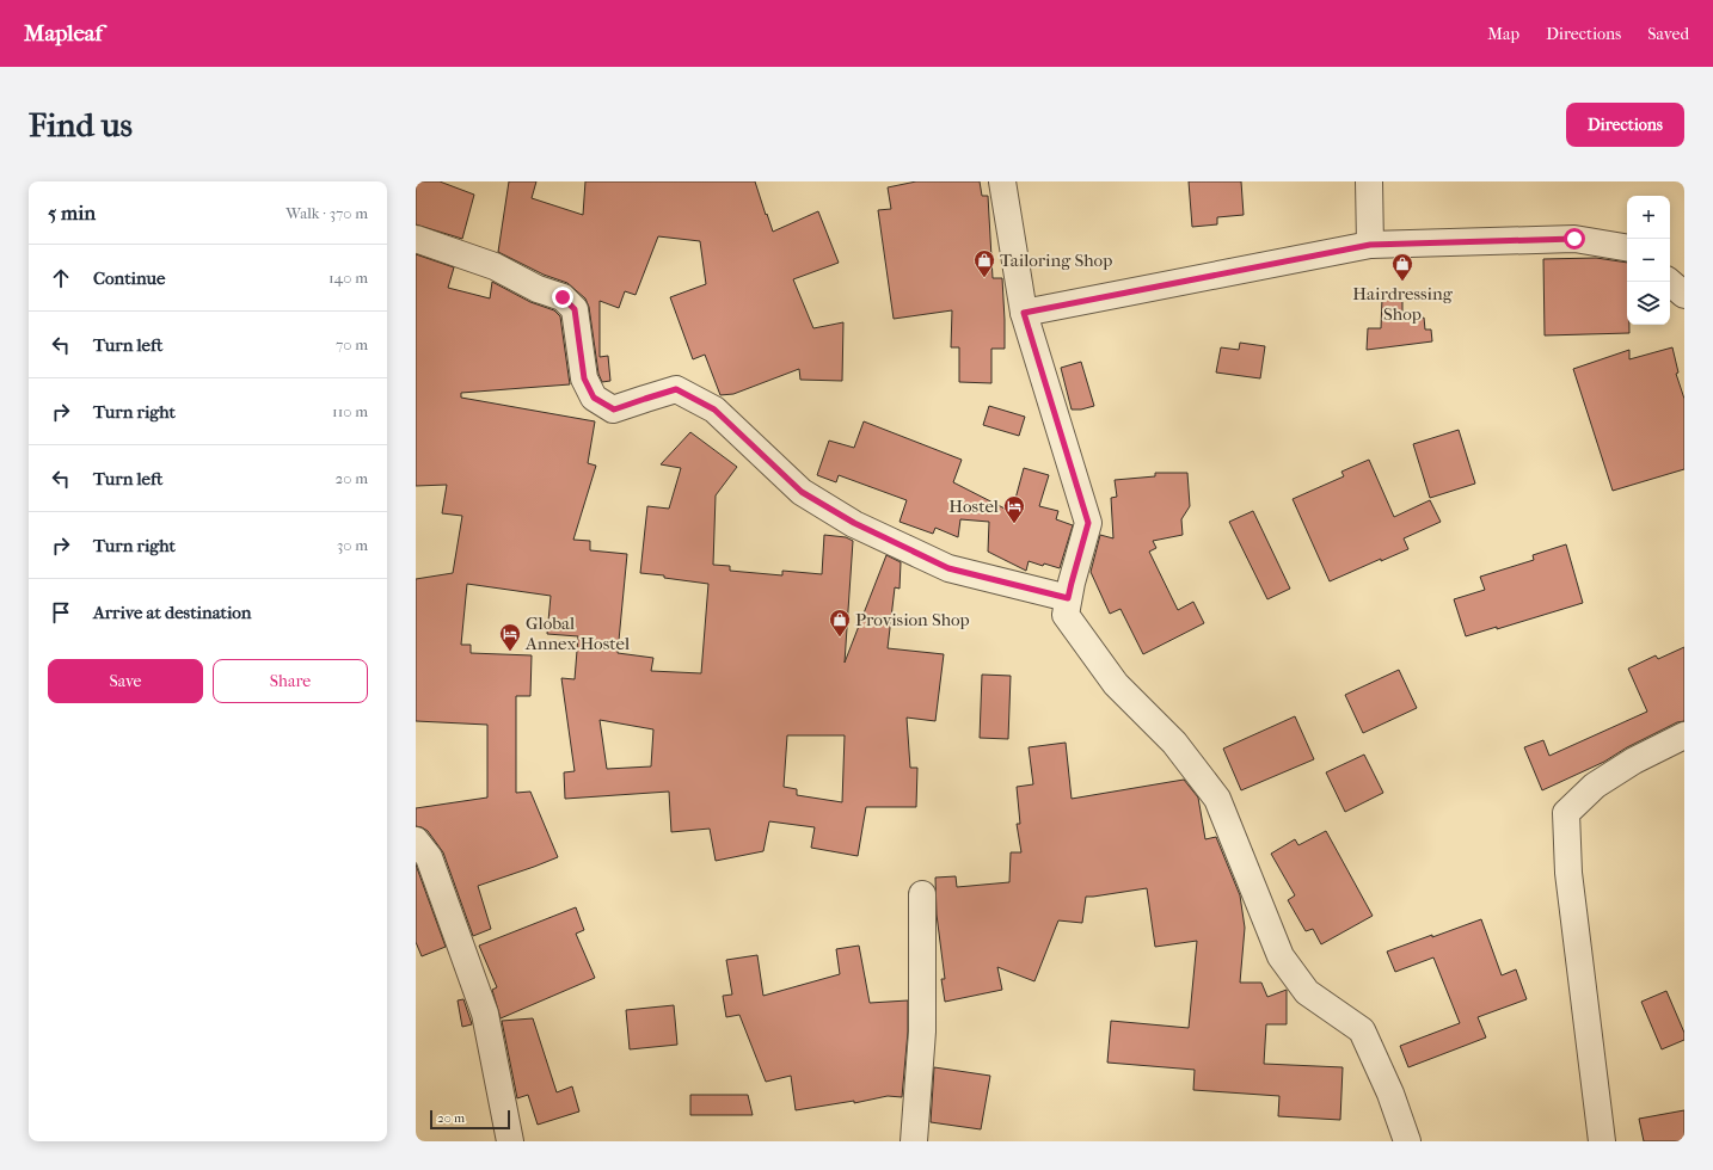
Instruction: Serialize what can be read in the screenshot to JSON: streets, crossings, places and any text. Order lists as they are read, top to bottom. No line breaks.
{"places":{"shop":["Tailoring Shop","Hairdressing Shop","Provision Shop"],"hotel":["Hostel","Global Annex Hostel"]},"scale_bar":"20 m","page":{"header":"Mapleaf","nav":["Map","Directions","Saved"],"buttons":["Directions",["Save","Share"]],"title":"Find us","heading":["5 min","Walk · 370 m"],"map_buttons":["+","−"],"list":[["Continue","140 m"],["Turn left","70 m"],["Turn right","110 m"],["Turn left","20 m"],["Turn right","30 m"],"Arrive at destination"],"scale":"20 m"}}
